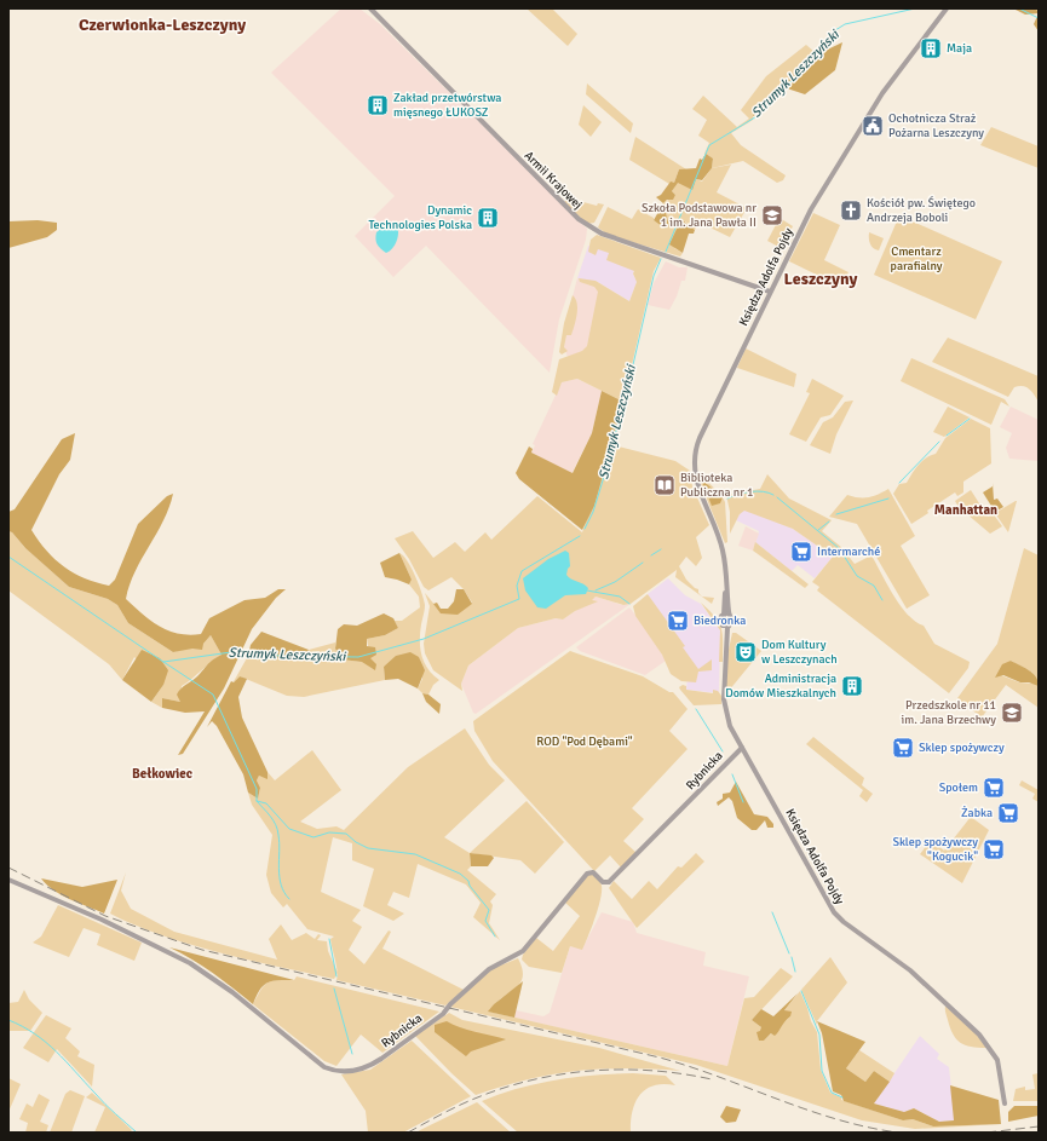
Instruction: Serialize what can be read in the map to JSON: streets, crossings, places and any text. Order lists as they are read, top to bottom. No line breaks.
{"streets":{"street":["Armii Krajowej","Księdza Adolfa Pojdy","Rybnicka"]},"crossings":[["Armii Krajowej","Księdza Adolfa Pojdy"],["Księdza Adolfa Pojdy","Rybnicka"]],"districts":["Czerwionka-Leszczyny","Leszczyny","Manhattan","Bełkowiec"],"water":["Strumyk Leszczyński"],"parks":["Cmentarz parafialny","ROD \"Pod Dębami\""],"places":{"building":["Maja","Zakład przetwórstwa mięsnego ŁUKOSZ","Dynamic Technologies Polska","Administracja Domów Mieszkalnych"],"public building":["Ochotnicza Straż Pożarna Leszczyny"],"church":["Kościół pw. Świętego Andrzeja Boboli"],"school or university":["Szkoła Podstawowa nr 1 im. Jana Pawła II","Przedszkole nr 11 im. Jana Brzechwy"],"library":["Biblioteka Publiczna nr 1"],"supermarket":["Intermarché","Biedronka","Sklep spożywczy","Społem","Żabka","Sklep spożywczy \"Kogucik\""],"theatre":["Dom Kultury w Leszczynach"]}}
